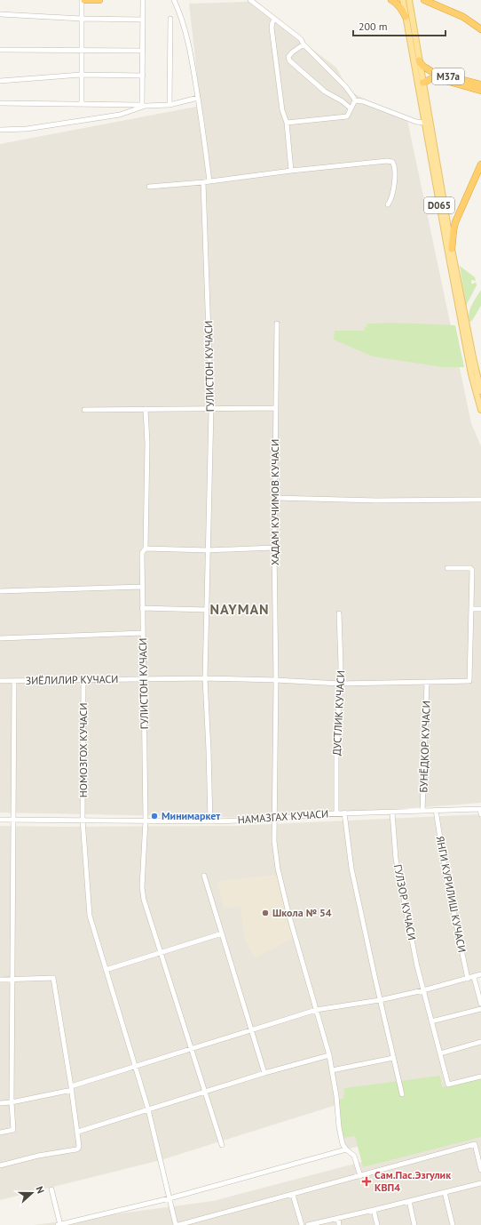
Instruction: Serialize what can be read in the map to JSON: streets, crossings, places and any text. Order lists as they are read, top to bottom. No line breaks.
{"streets":{"highway":["M37a"],"main road":["D065"],"street":["ГУЛИСТОН КУЧАСИ","ХАДАМ КУЧИМОВ КУЧАСИ","ЗИЁЛИЛИР КУЧАСИ","ДУСТЛИК КУЧАСИ","БУНЁДКОР КУЧАСИ","НОМОЗГОХ КУЧАСИ","НАМАЗГАХ КУЧАСИ","ЯНГИ КУРИЛИШ КУЧАСИ","ГУЛЗОР КУЧАСИ"]},"crossings":[["M37a","D065"],["ГУЛИСТОН КУЧАСИ","ЗИЁЛИЛИР КУЧАСИ"],["ГУЛИСТОН КУЧАСИ","НАМАЗГАХ КУЧАСИ"],["ХАДАМ КУЧИМОВ КУЧАСИ","ЗИЁЛИЛИР КУЧАСИ"],["ХАДАМ КУЧИМОВ КУЧАСИ","НАМАЗГАХ КУЧАСИ"],["ЗИЁЛИЛИР КУЧАСИ","ДУСТЛИК КУЧАСИ"],["ЗИЁЛИЛИР КУЧАСИ","БУНЁДКОР КУЧАСИ"],["ЗИЁЛИЛИР КУЧАСИ","НОМОЗГОХ КУЧАСИ"],["ДУСТЛИК КУЧАСИ","НАМАЗГАХ КУЧАСИ"],["БУНЁДКОР КУЧАСИ","НАМАЗГАХ КУЧАСИ"],["НОМОЗГОХ КУЧАСИ","НАМАЗГАХ КУЧАСИ"],["НАМАЗГАХ КУЧАСИ","ЯНГИ КУРИЛИШ КУЧАСИ"],["НАМАЗГАХ КУЧАСИ","ГУЛЗОР КУЧАСИ"]],"districts":["NAYMAN"],"places":{"other":["Минимаркет","Школа № 54"],"health":["Сам.Пас.Эзгулик КВП4"]},"scale_bar":"200 m","north":"right"}
